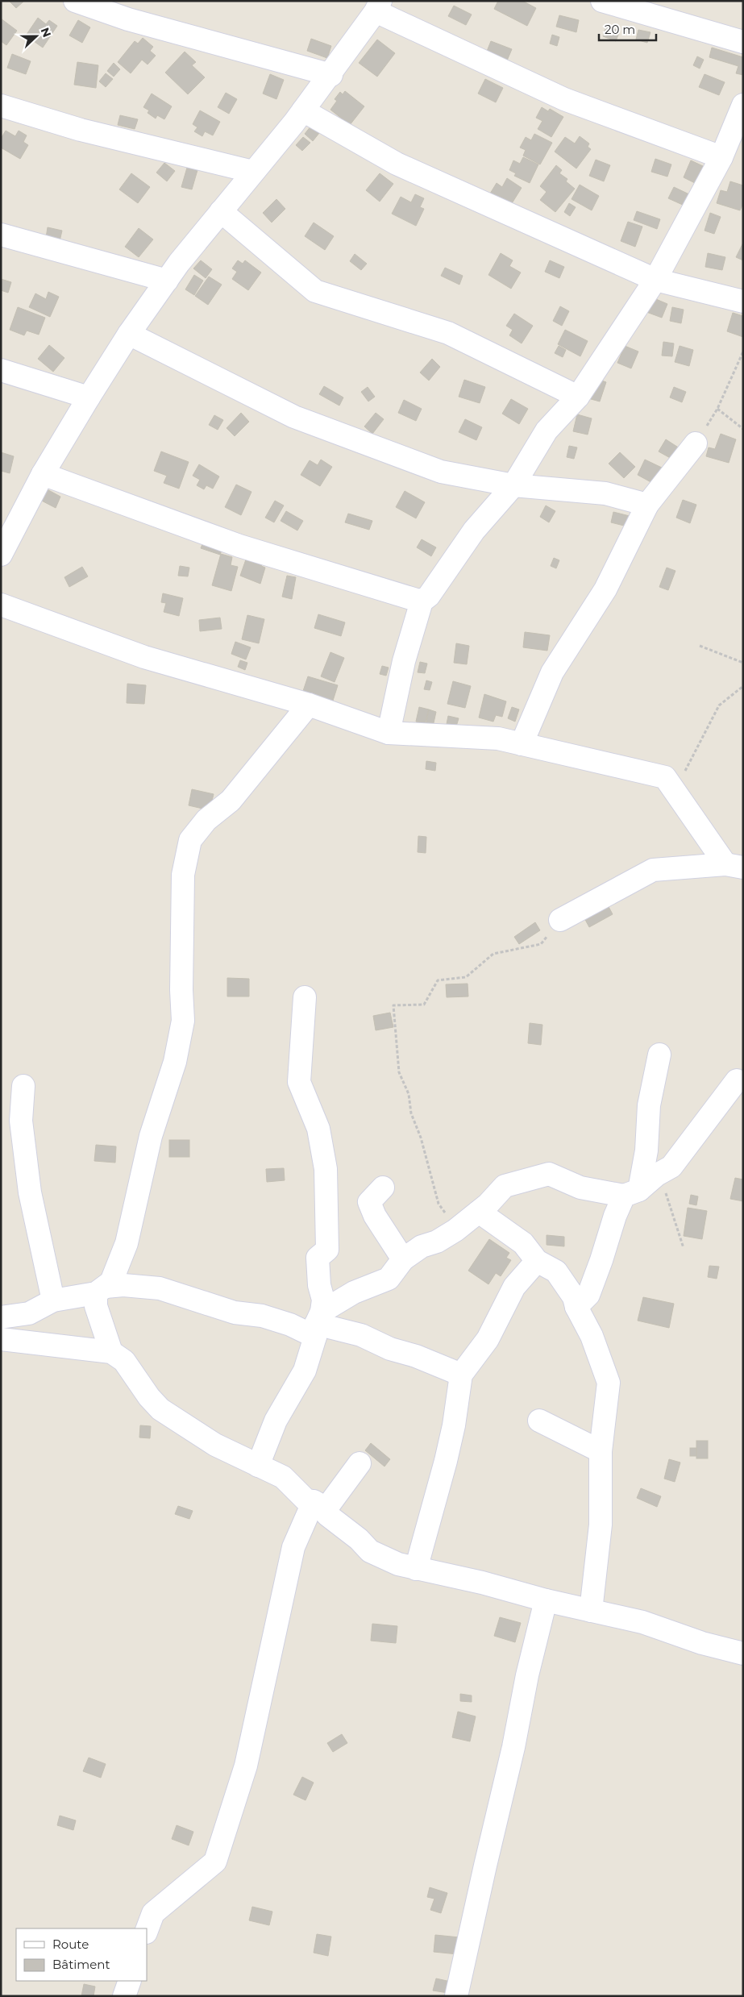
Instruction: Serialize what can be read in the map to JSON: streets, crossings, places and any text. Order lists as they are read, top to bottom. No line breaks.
{"legend":["Route","Bâtiment"],"scale_bar":"20 m","north":"right"}
